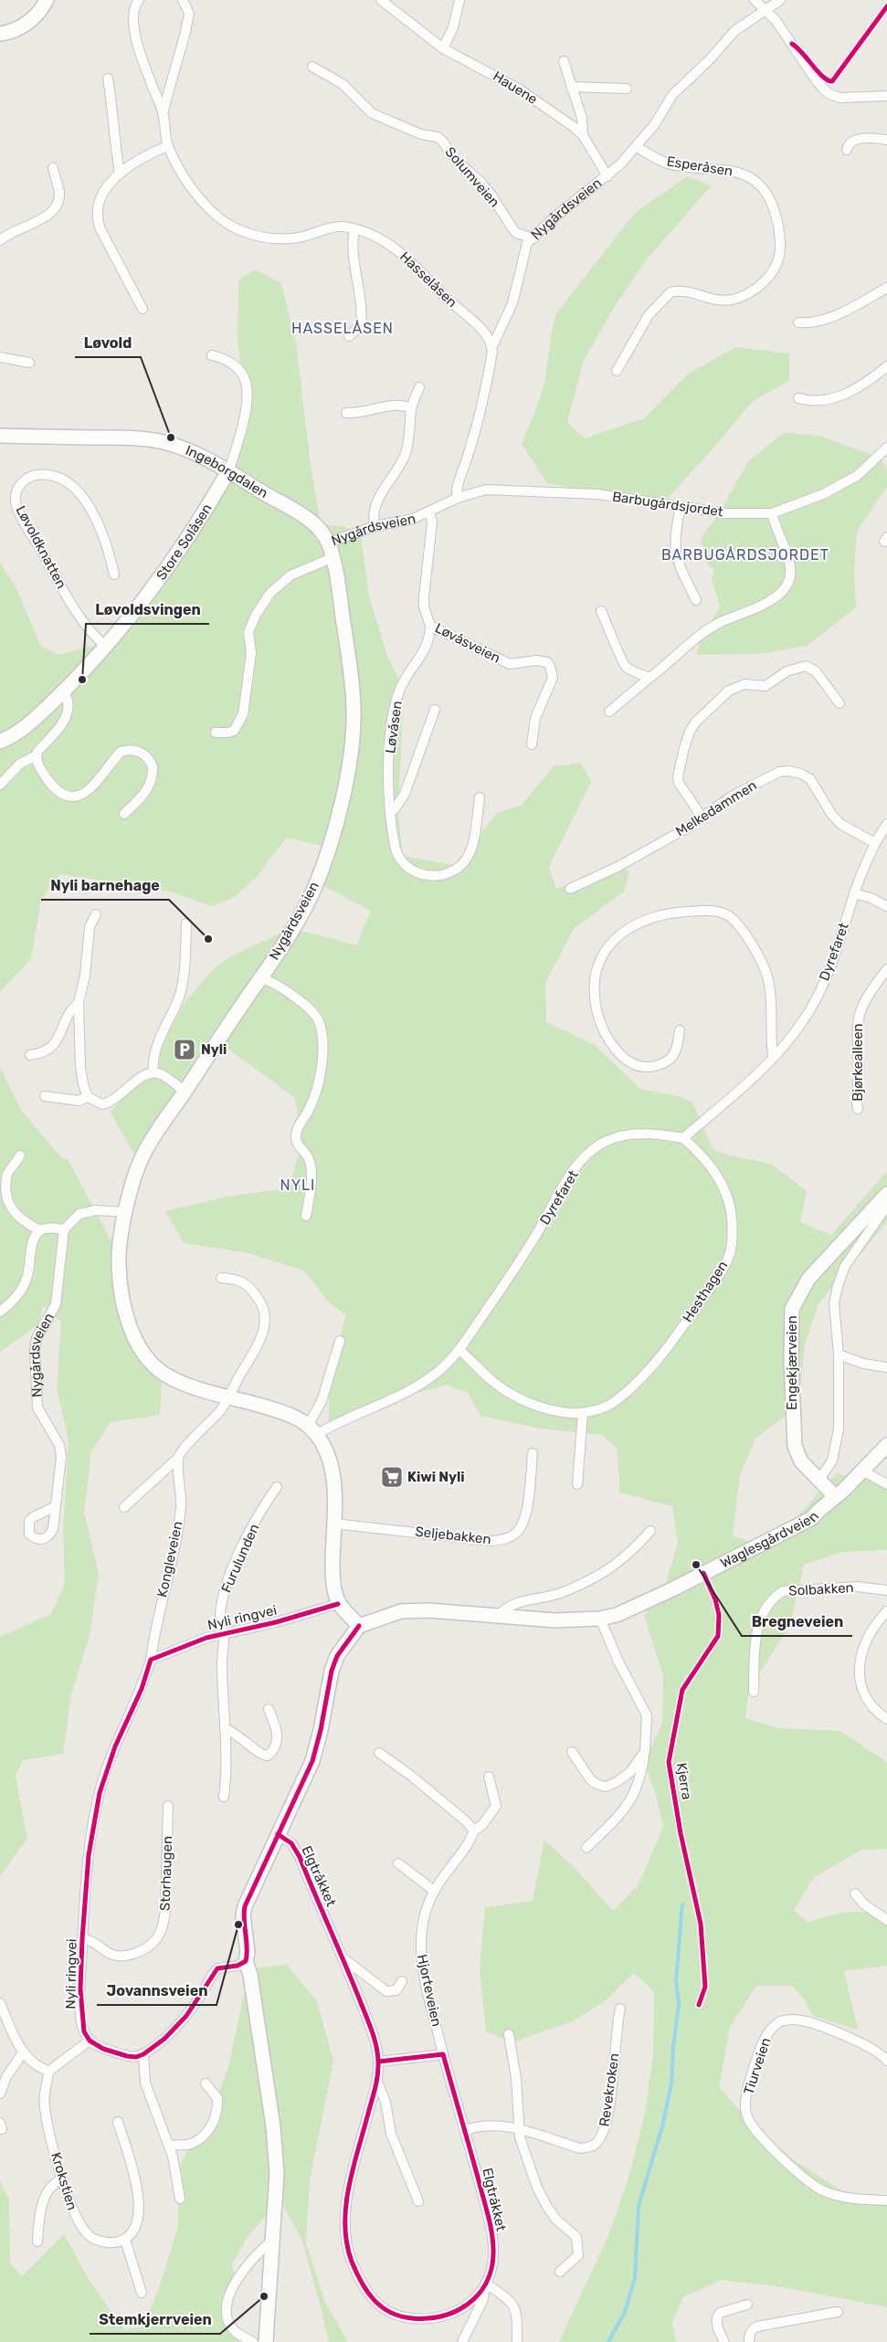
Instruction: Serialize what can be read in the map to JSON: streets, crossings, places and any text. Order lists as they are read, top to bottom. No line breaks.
{"streets":{"main road":["Nygårdsveien","Ingeborgdalen","Store Solåsen","Engekjærveien","Waglesgårdveien"],"street":["Hauene","Esperåsen","Solumveien","Hasselåsen","Barbugårdsjordet","Løvoldknatten","Løvåsveien","Løvåsen","Melkedammen","Dyrefaret","Bjørkealleen","Hesthagen","Seljebakken","Furulunden","Kongleveien","Solbakken","Nyli ringvei","Storhaugen","Elgtråkket","Hjorteveien","Tiurveien","Revekroken","Krokstien"],"cycle path":["Kjerra"]},"crossings":[["Hauene","Nygårdsveien"],["Esperåsen","Nygårdsveien"],["Solumveien","Nygårdsveien"],["Nygårdsveien","Hasselåsen"],["Nygårdsveien","Ingeborgdalen"],["Nygårdsveien","Barbugårdsjordet"],["Nygårdsveien","Løvåsveien"],["Ingeborgdalen","Store Solåsen"],["Store Solåsen","Løvoldknatten"],["Løvåsveien","Løvåsen"],["Melkedammen","Dyrefaret"],["Dyrefaret","Hesthagen"],["Engekjærveien","Waglesgårdveien"],["Furulunden","Nyli ringvei"],["Kongleveien","Nyli ringvei"],["Nyli ringvei","Storhaugen"],["Elgtråkket","Hjorteveien"],["Elgtråkket","Revekroken"]],"districts":["HASSELÅSEN","BARBUGÅRDSJORDET","NYLI"],"places":{"other":["Løvold","Løvoldsvingen","Nyli barnehage","Bregneveien","Jovannsveien","Stemkjerrveien"],"parking":["Nyli"],"supermarket":["Kiwi Nyli"]}}
